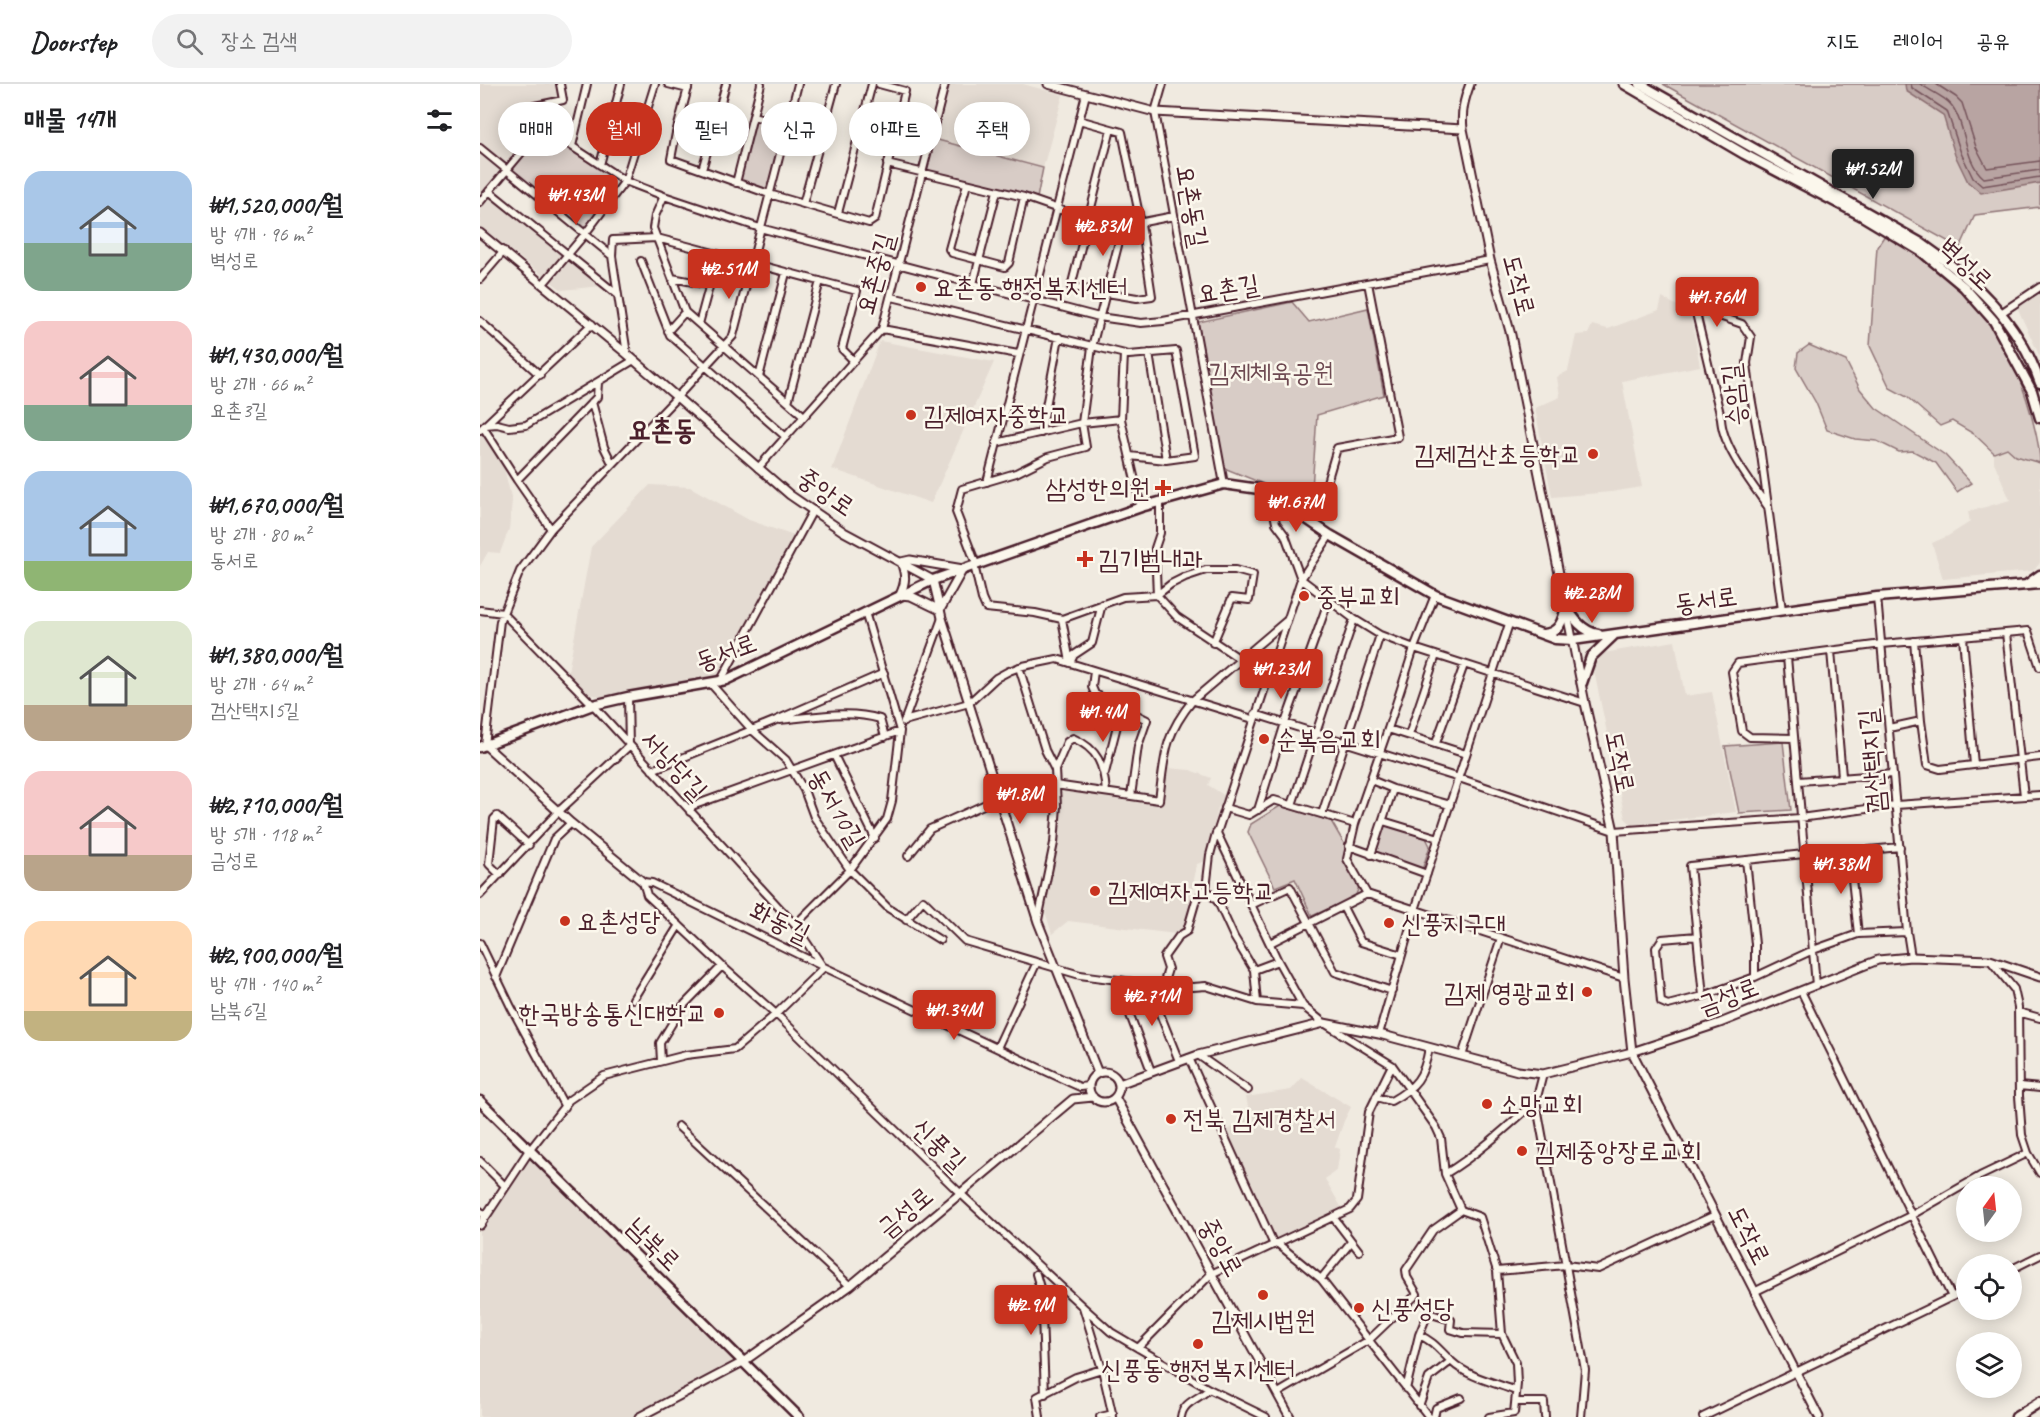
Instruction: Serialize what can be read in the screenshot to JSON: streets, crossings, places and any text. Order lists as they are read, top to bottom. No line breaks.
{"streets":{"main road":["벽성로","동서로","남북로"],"street":["요촌동길","요촌중길","도작로","요촌길","승암길","중앙로","검산택지길","서낭당길","동서10길","화동길","금성로","신풍길"]},"crossings":[["요촌동길","요촌길"],["요촌동길","동서로"],["요촌중길","요촌길"],["요촌중길","중앙로"],["도작로","요촌길"],["도작로","동서로"],["도작로","금성로"],["승암길","동서로"],["중앙로","동서로"],["중앙로","화동길"],["중앙로","금성로"],["동서로","검산택지길"],["동서로","서낭당길"],["동서로","동서10길"],["동서로","화동길"],["검산택지길","금성로"],["서낭당길","화동길"],["화동길","금성로"],["화동길","신풍길"],["금성로","신풍길"],["금성로","남북로"]],"districts":["요촌동"],"parks":["김제체육공원"],"places":{"other":["요촌동 행정복지센터","김제여자중학교","김제검산초등학교","중부교회","순복음교회","김제여자고등학교","요촌성당","신풍지구대","김제 영광교회","한국방송통신대학교","소망교회","전북 김제경찰서","김제중앙장로교회","김제시법원","신풍성당","신풍동 행정복지센터"],"health":["삼성한의원","김기범내과"]},"north":"top","page":{"header":"Doorstep","search":"장소 검색","nav":["지도","레이어","공유"],"heading":"매물 14개","chip":["매매","월세","필터","신규","아파트","주택"],"price":["₩1.52M","₩1.43M","₩2.83M","₩2.51M","₩1.76M","₩1.67M","₩2.28M","₩1.23M","₩1.4M","₩1.8M","₩1.38M","₩2.71M","₩1.34M","₩2.9M"],"list":[{"name":"₩1,520,000/월","note":"방 4개 · 96 m² · 벽성로"},{"name":"₩1,430,000/월","note":"방 2개 · 66 m² · 요촌3길"},{"name":"₩1,670,000/월","note":"방 2개 · 80 m² · 동서로"},{"name":"₩1,380,000/월","note":"방 2개 · 64 m² · 검산택지5길"},{"name":"₩2,710,000/월","note":"방 5개 · 118 m² · 금성로"},{"name":"₩2,900,000/월","note":"방 4개 · 140 m² · 남북6길"}]}}
